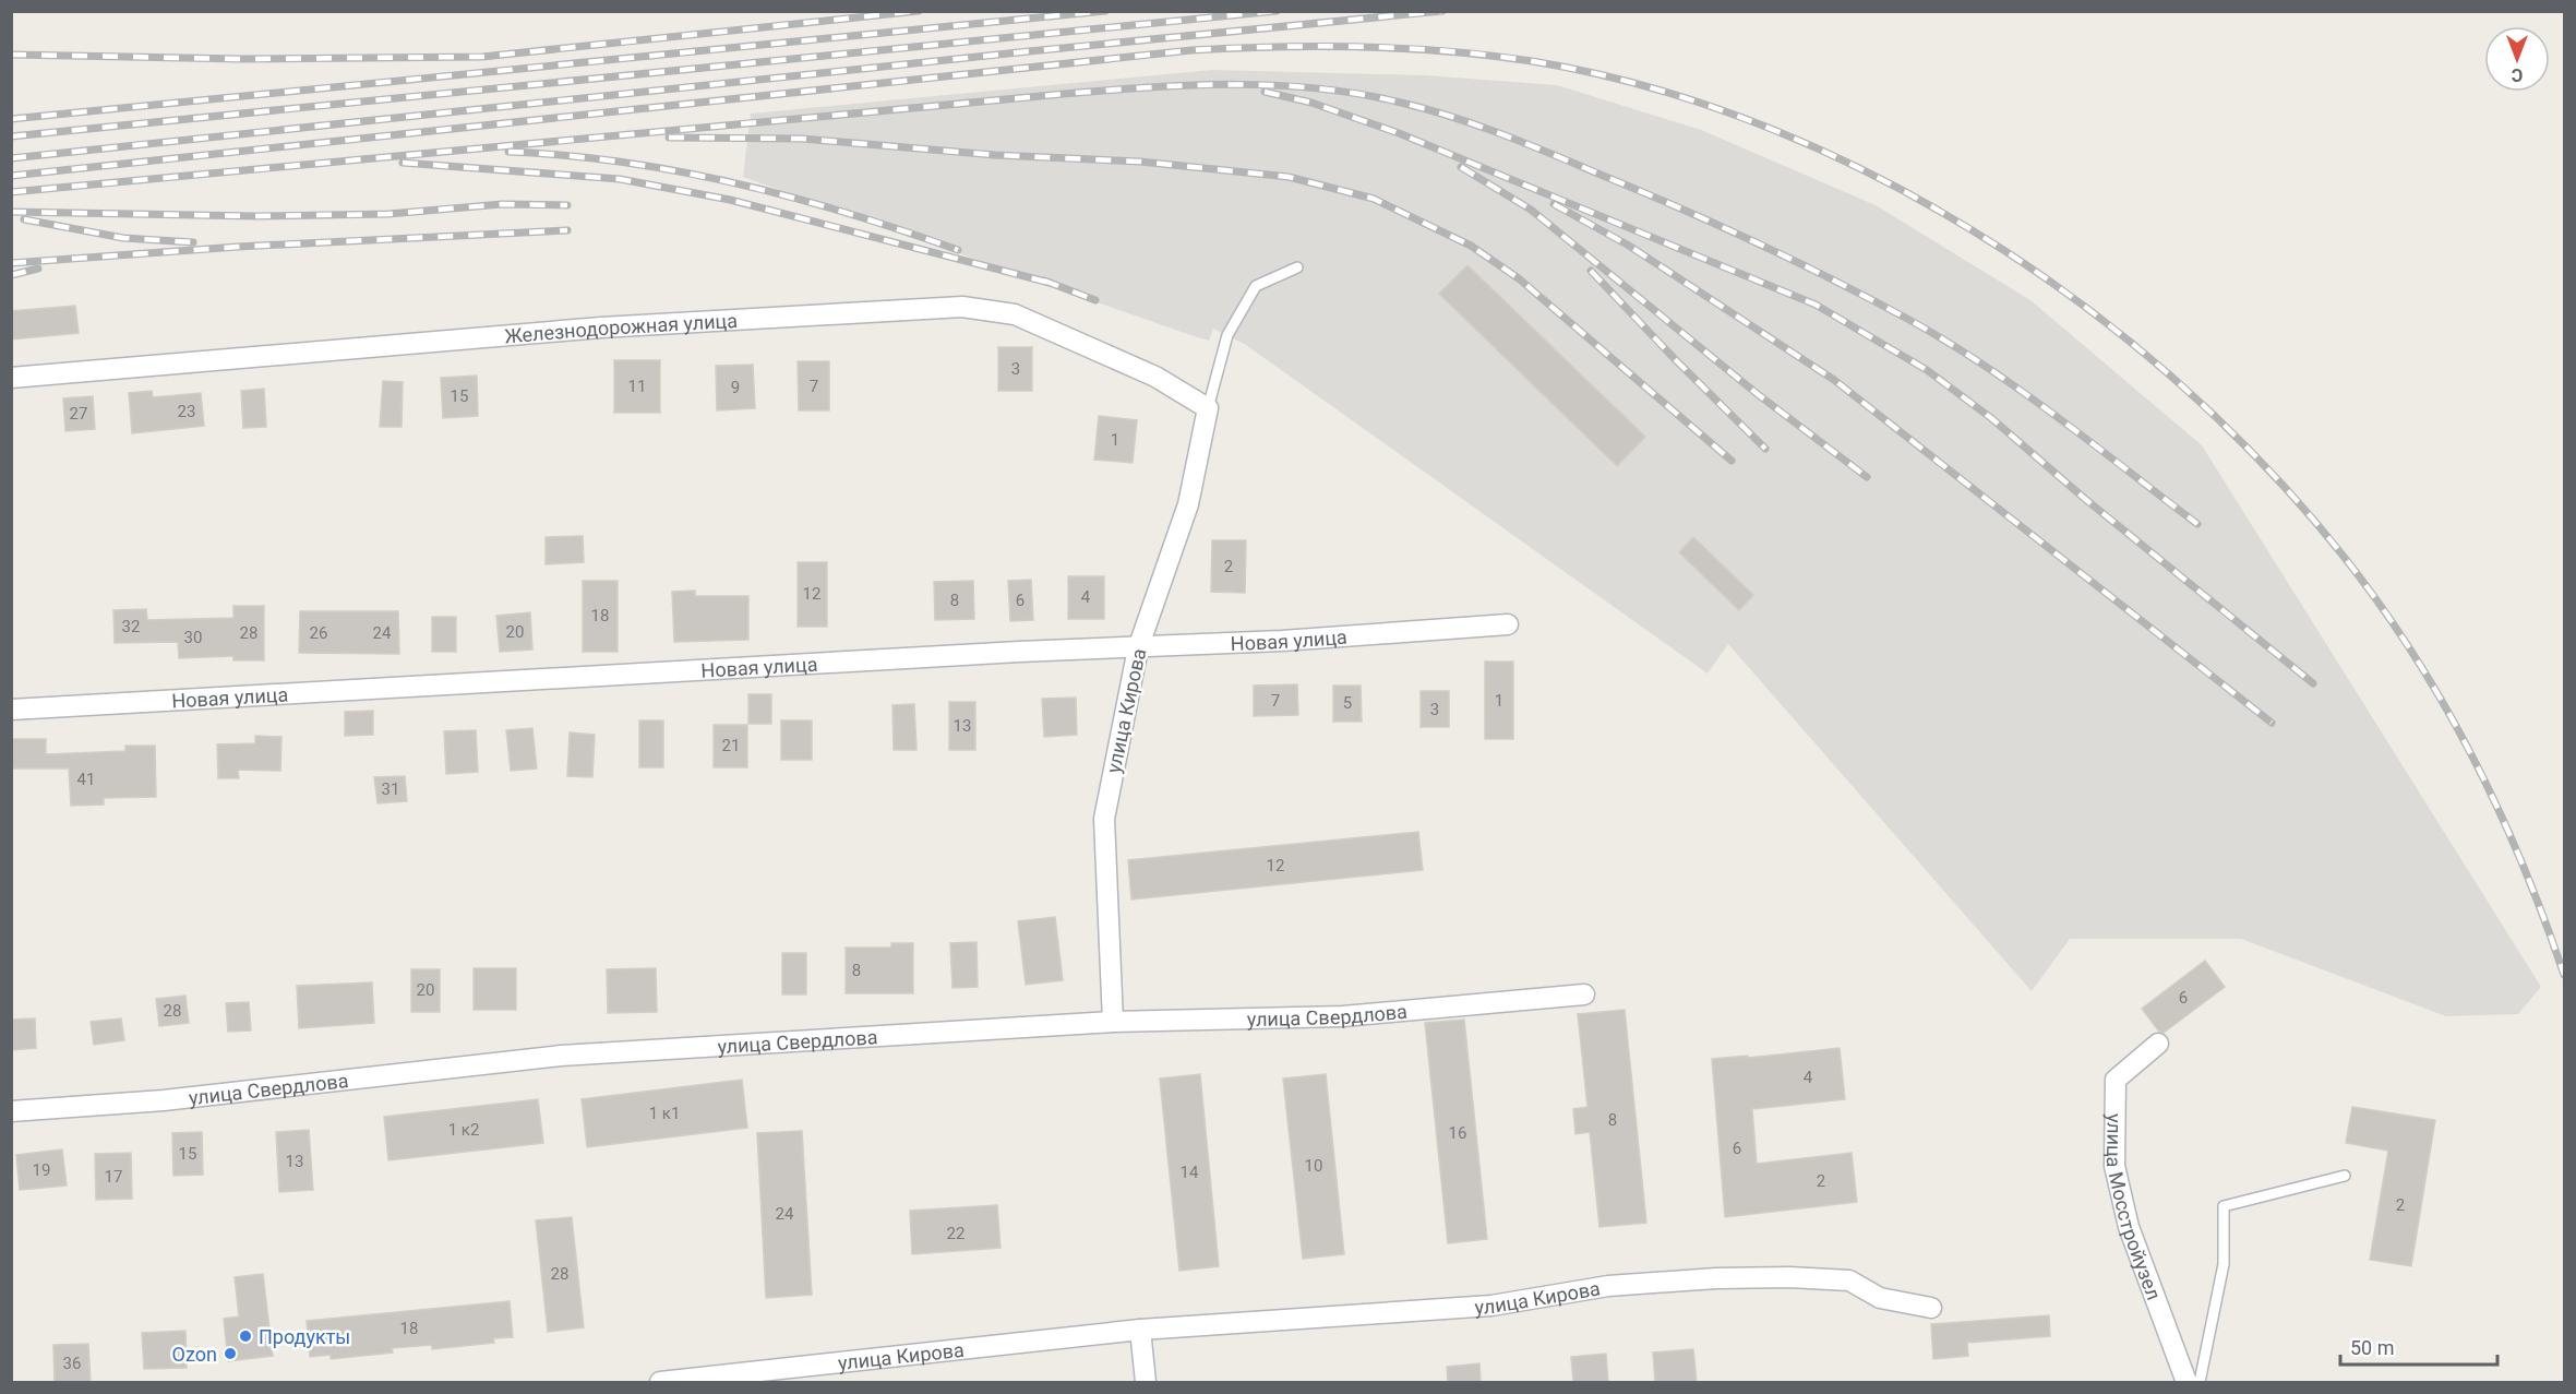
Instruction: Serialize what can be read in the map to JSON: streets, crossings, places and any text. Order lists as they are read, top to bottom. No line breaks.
{"streets":{"street":["Железнодорожная улица","Новая улица","улица Кирова","улица Свердлова","улица Мосстройузел"]},"crossings":[["Железнодорожная улица","улица Кирова"],["Новая улица","улица Кирова"],["улица Кирова","улица Свердлова"]],"places":["Продукты","Ozon"],"house_numbers":["3","11","7","9","15","23","27","1","2","12","4","8","6","18","32","20","28","26","24","30","7","1","5","3","13","21","41","31","12","8","20","6","28","4","1 к1","8","1 к2","16","6","15","13","10","19","14","17","2","2","24","22","28","18","36"],"scale_bar":"50 m","north":"bottom"}
